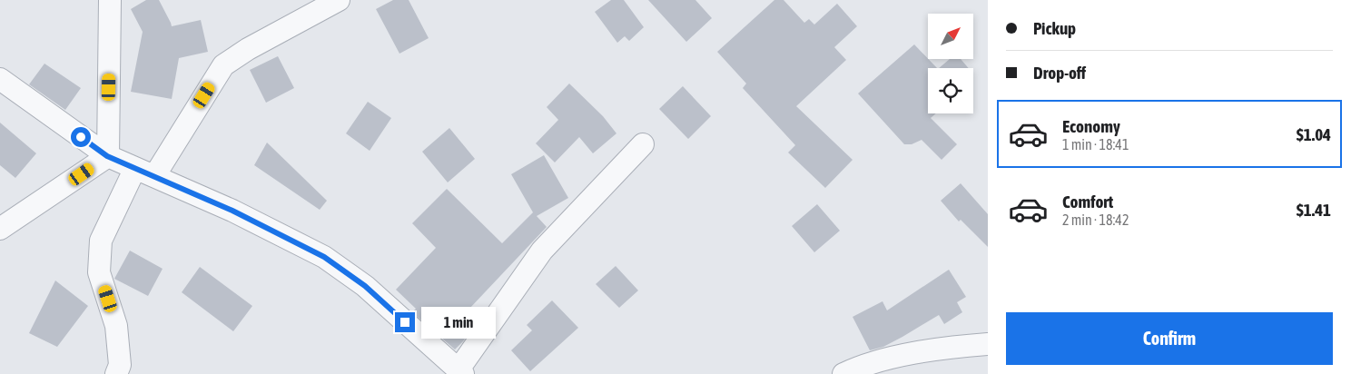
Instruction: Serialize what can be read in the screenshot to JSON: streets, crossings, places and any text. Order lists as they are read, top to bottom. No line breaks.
{"north":"top right","page":{"banner":["Pickup","Drop-off"],"list":[{"name":"Economy","note":"1 min · 18:41","value":"$1.04"},{"name":"Comfort","note":"2 min · 18:42","value":"$1.41"}],"buttons":"Confirm","bubble":"1 min"}}
